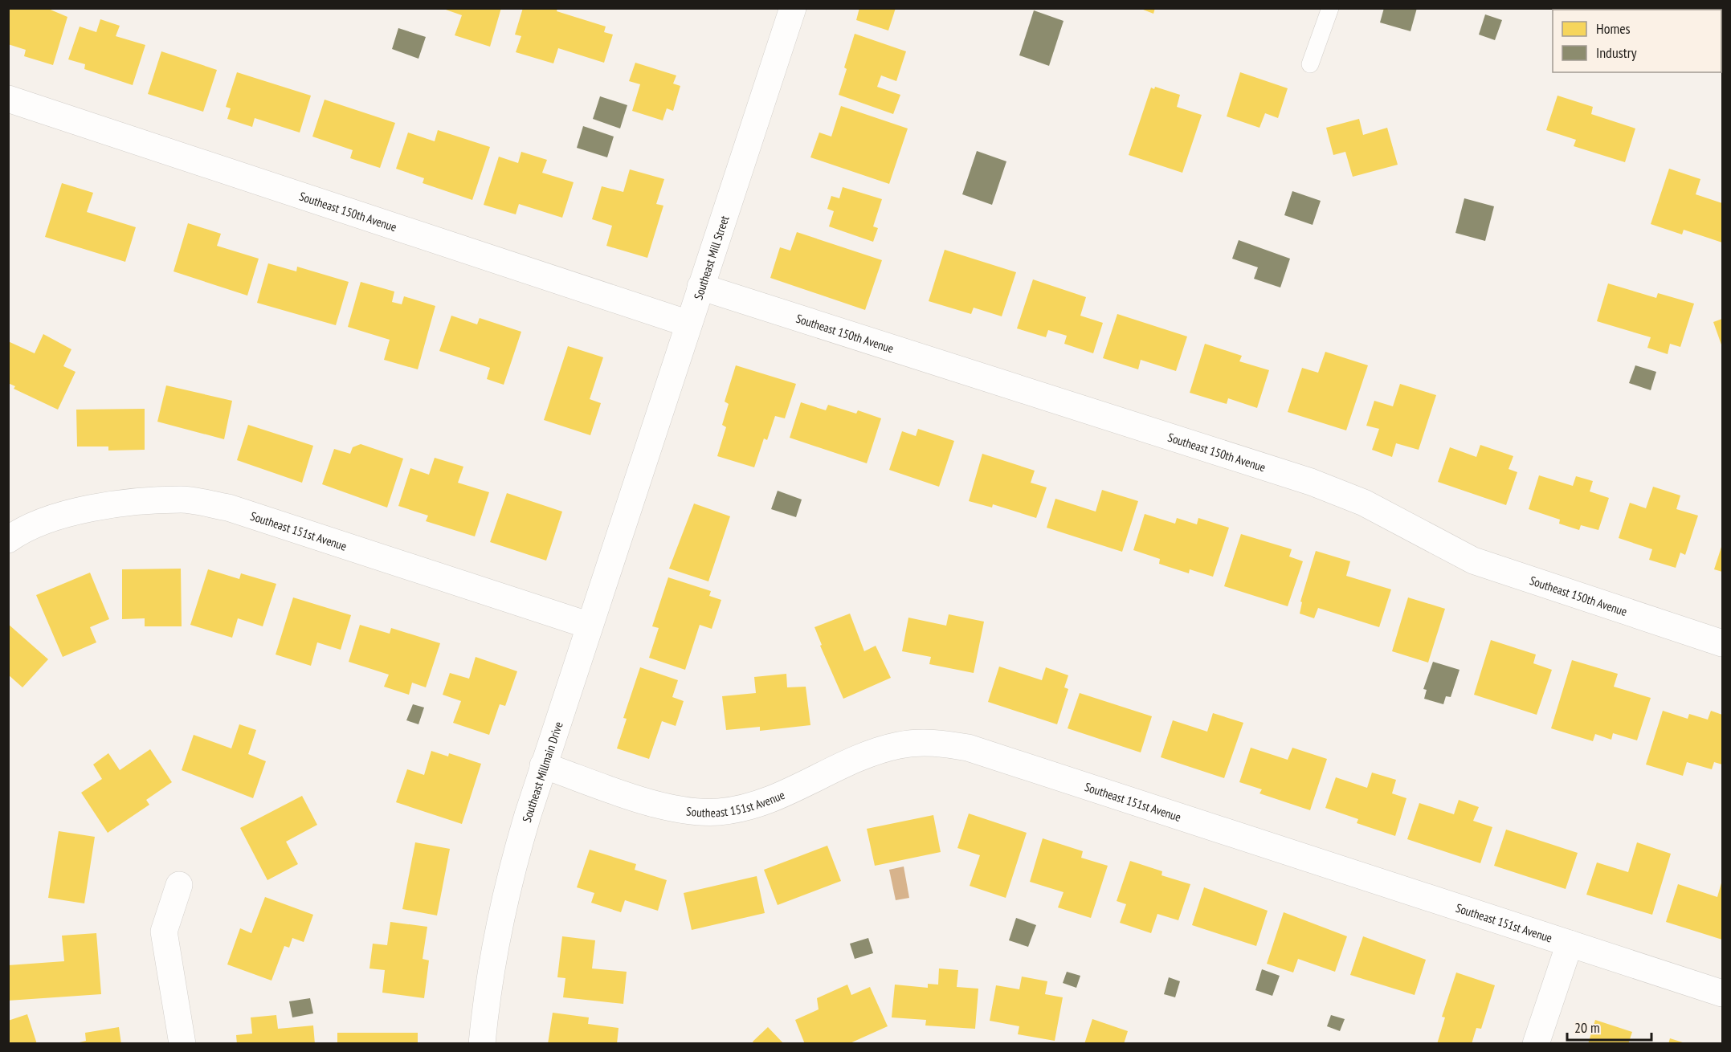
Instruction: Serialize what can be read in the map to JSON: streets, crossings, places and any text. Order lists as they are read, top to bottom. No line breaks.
{"streets":{"street":["Southeast 150th Avenue","Southeast Mill Street","Southeast 151st Avenue","Southeast Millmain Drive"]},"crossings":[["Southeast 150th Avenue","Southeast Mill Street"],["Southeast Mill Street","Southeast Millmain Drive"],["Southeast 151st Avenue","Southeast Millmain Drive"]],"legend":["Homes","Industry"],"scale_bar":"20 m"}
